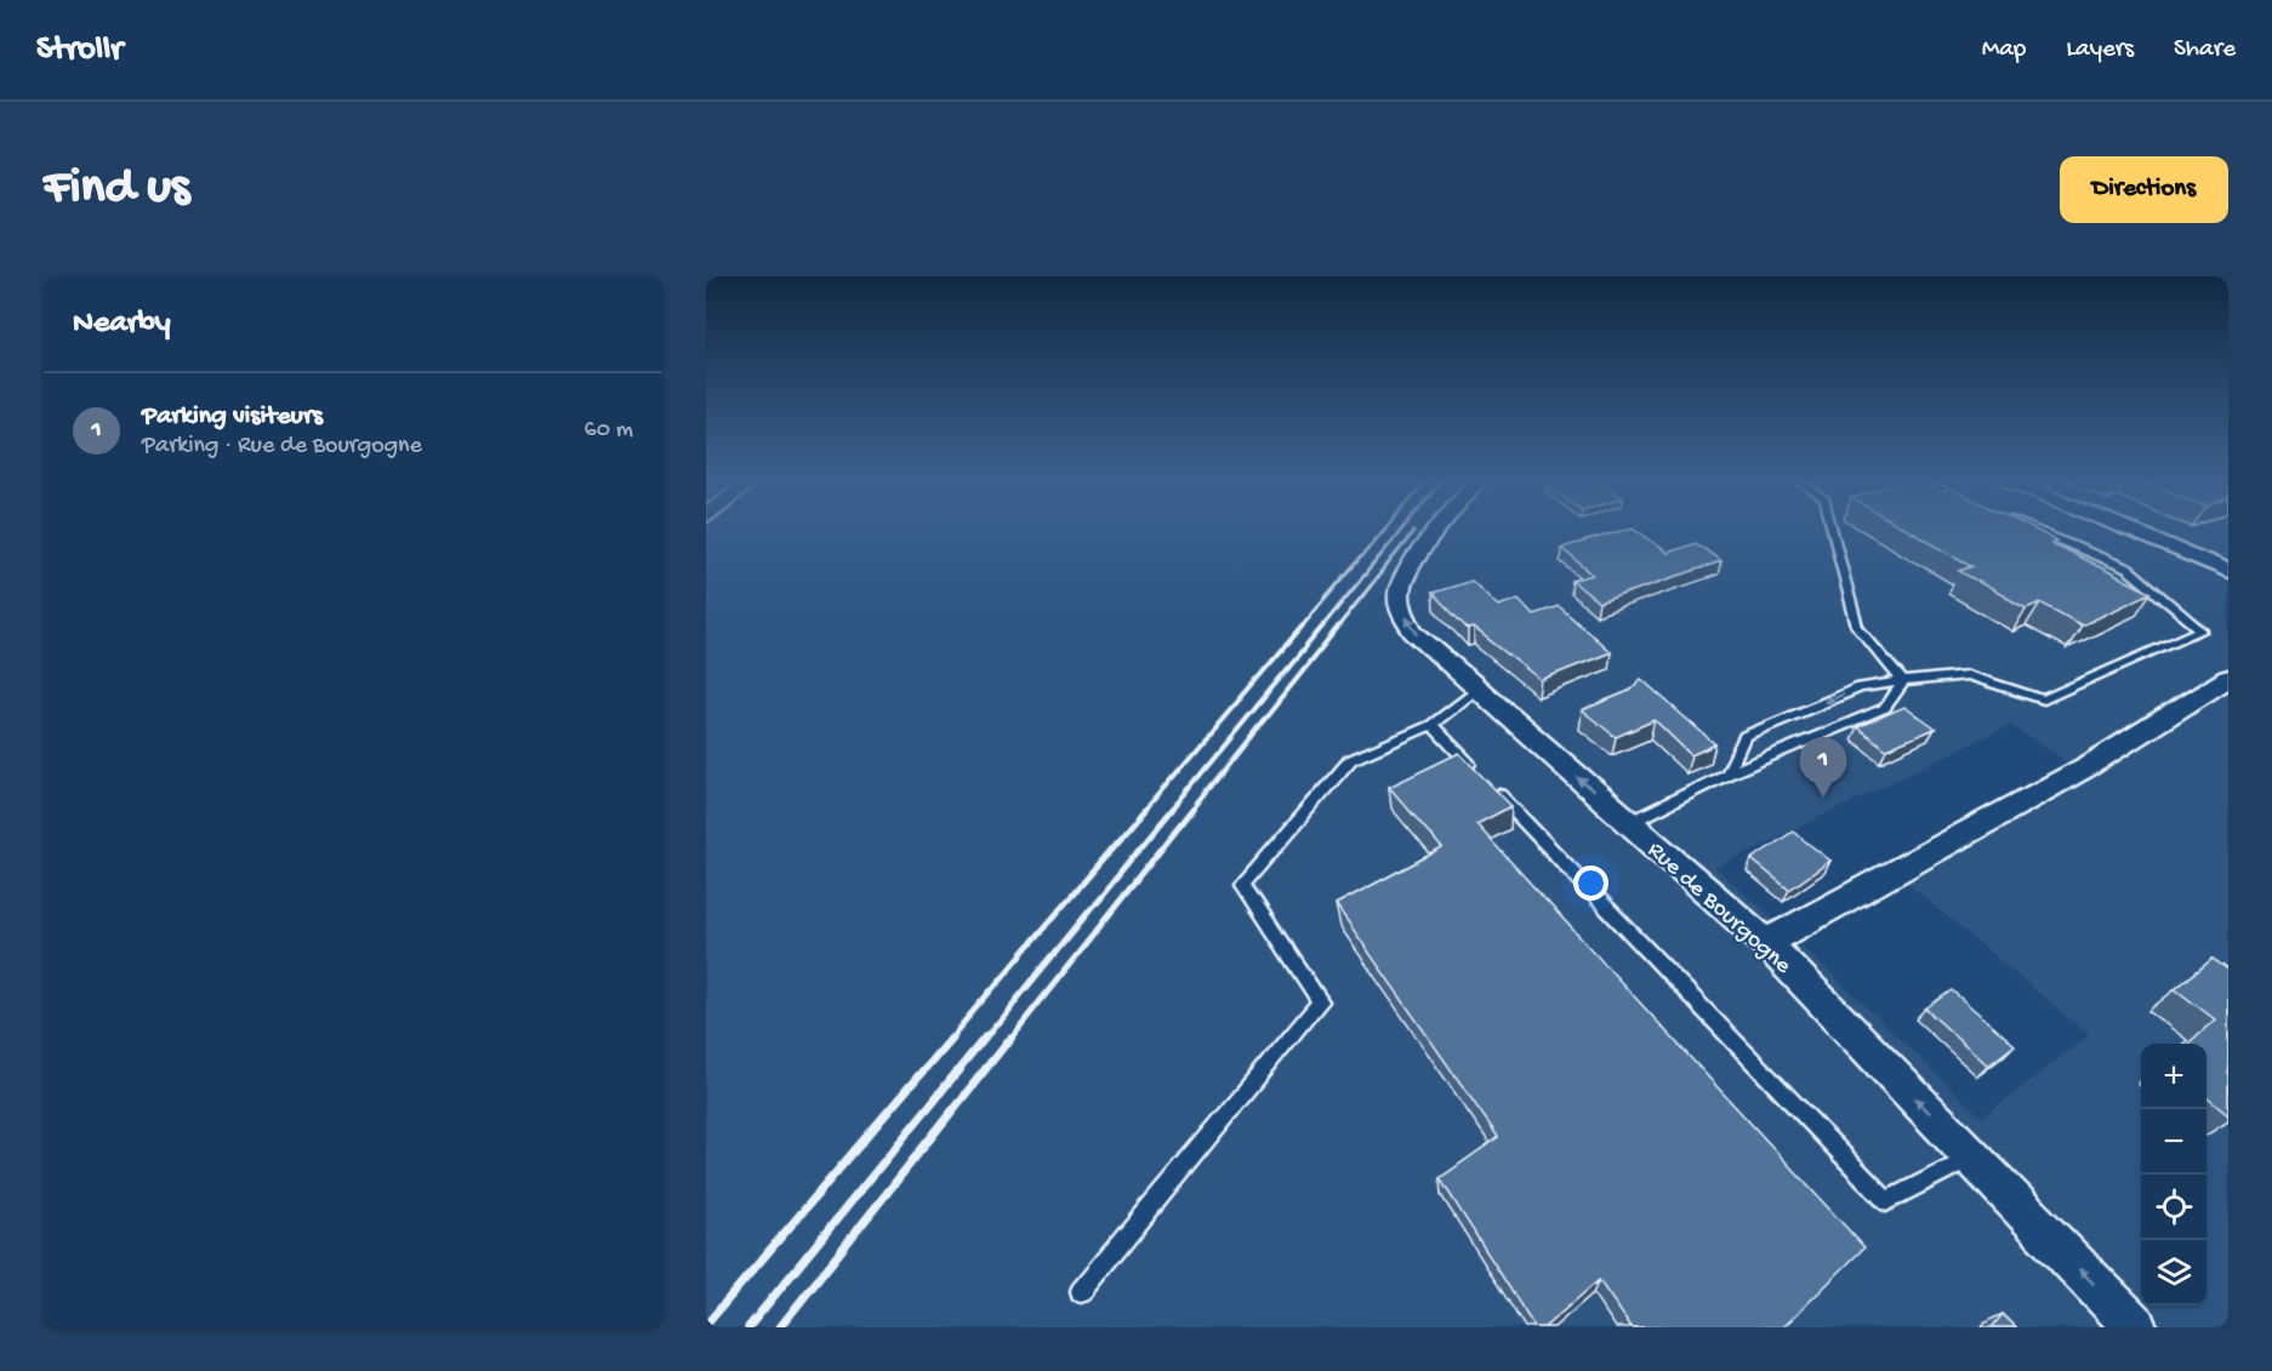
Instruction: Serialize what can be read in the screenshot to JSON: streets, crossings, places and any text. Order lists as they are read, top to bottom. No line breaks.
{"streets":{"street":["Rue de Bourgogne"]},"one_way":["Rue de Bourgogne"],"page":{"header":"Strollr","nav":["Map","Layers","Share"],"buttons":"Directions","title":"Find us","heading":"Nearby","list":[{"mark":"1","name":"Parking visiteurs","note":"Parking · Rue de Bourgogne","value":"60 m"}],"pins":"1","map_buttons":["+","−"]}}
